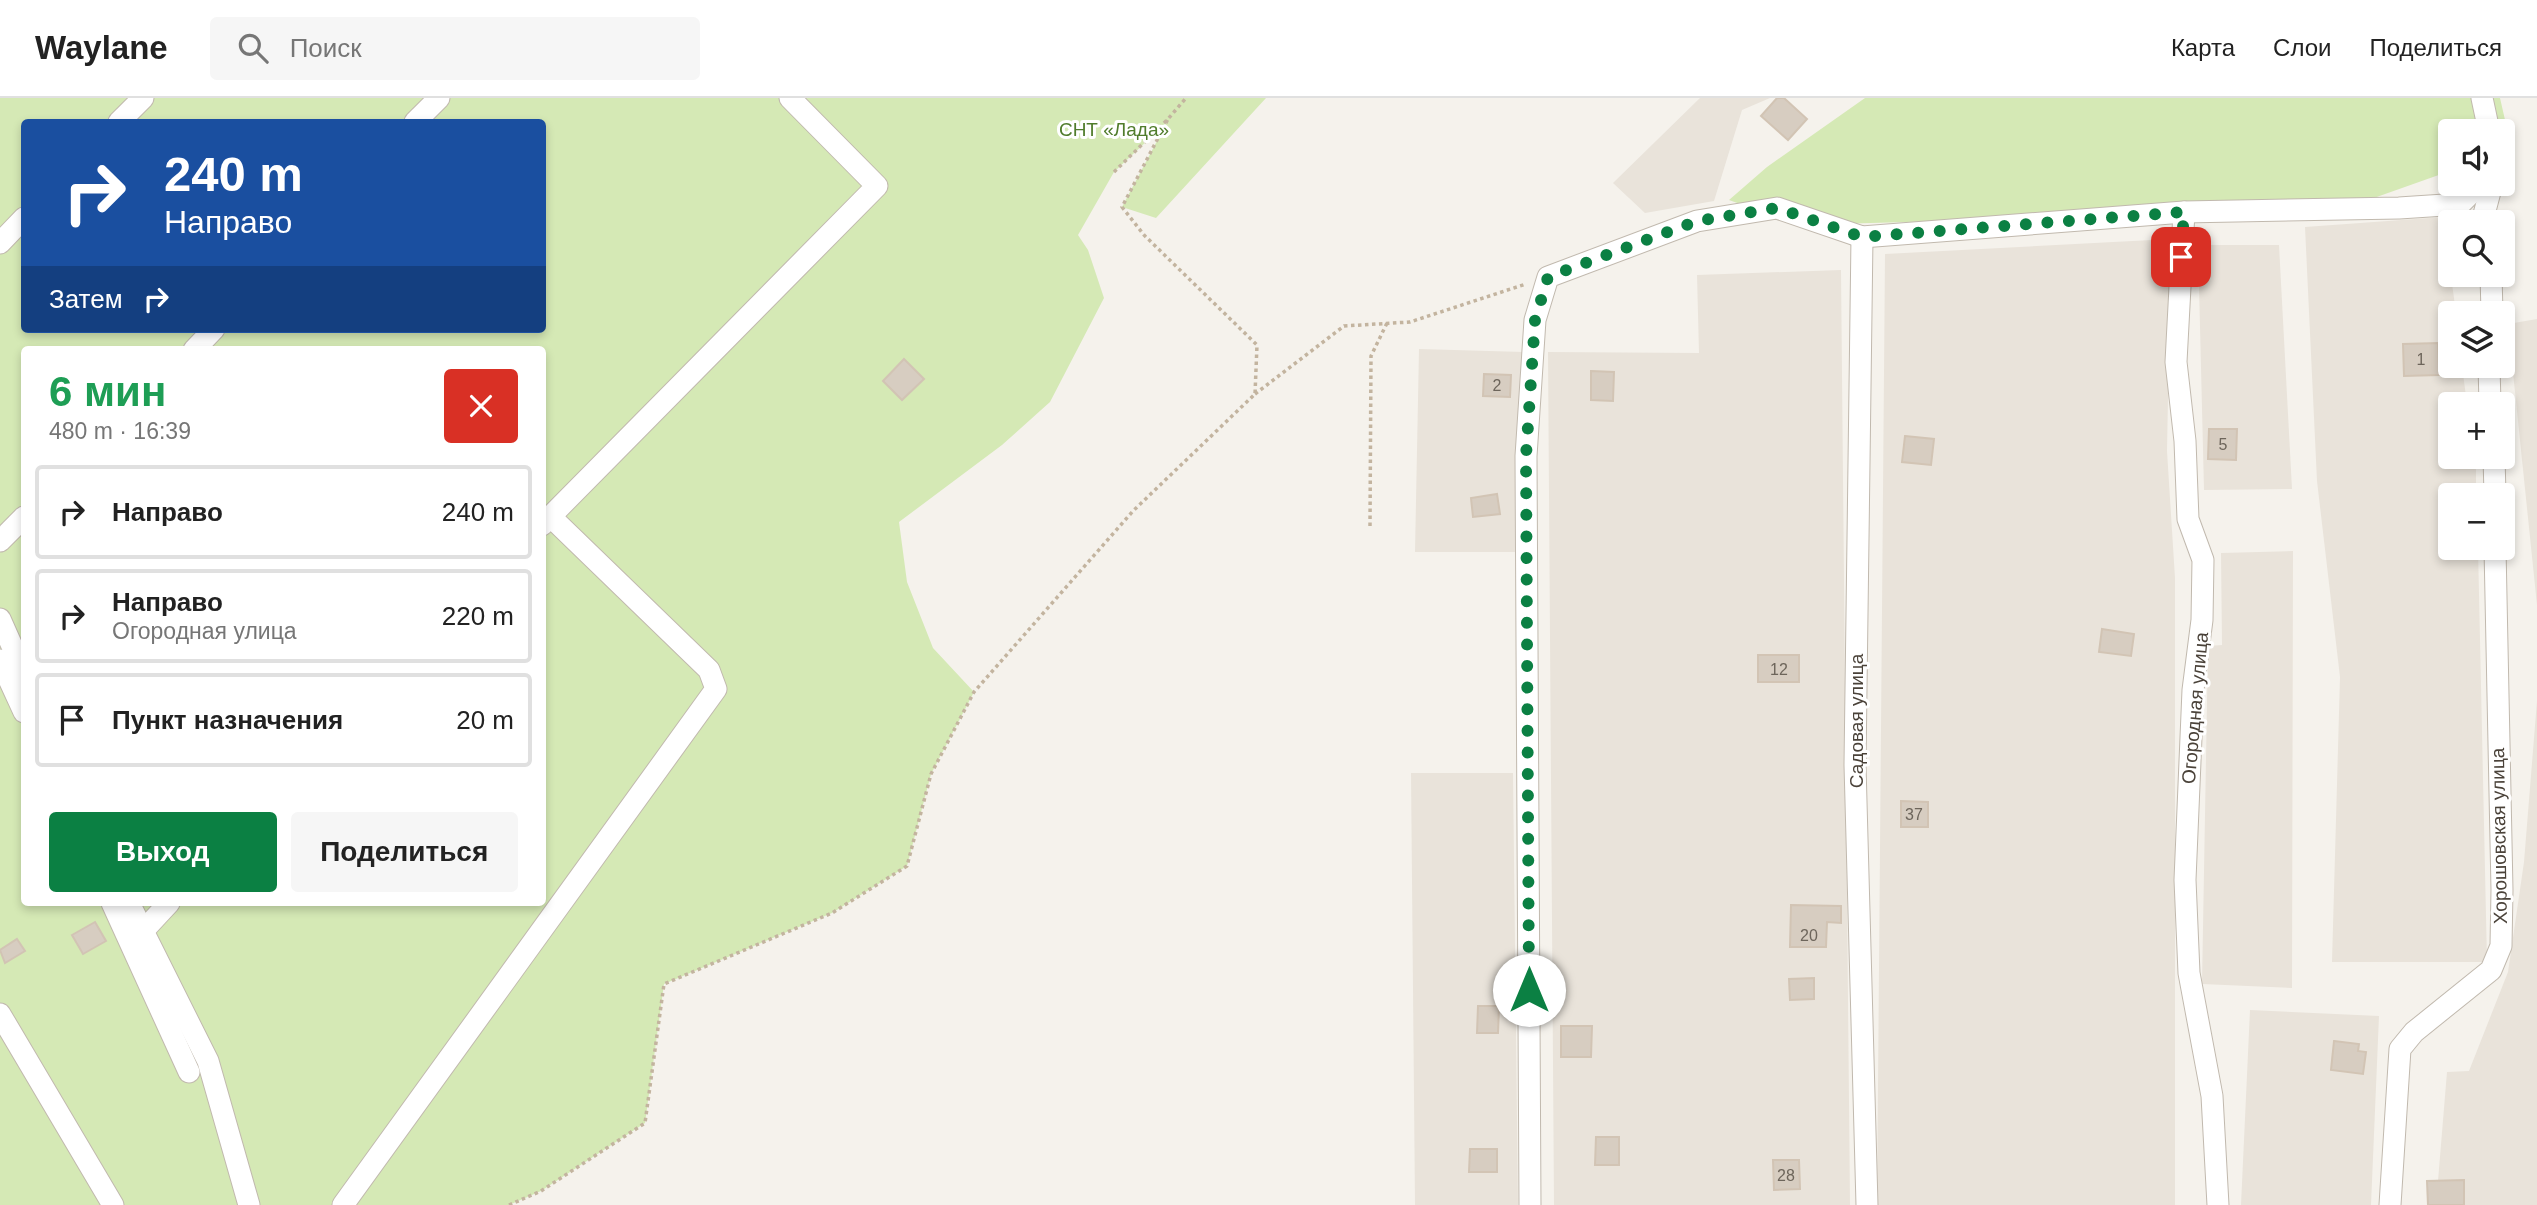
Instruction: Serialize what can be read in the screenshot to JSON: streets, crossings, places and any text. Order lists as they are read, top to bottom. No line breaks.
{"streets":{"street":["Огородная улица","Садовая улица","Хорошовская улица"]},"parks":["СНТ «Лада»"],"house_numbers":["1","2","5","12","37","20","28"],"page":{"header":"Waylane","search":"Поиск","nav":["Карта","Слои","Поделиться"],"map_buttons":["+","−"],"turn":["240 m","Направо"],"then":"Затем","heading":["6 мин","480 m · 16:39"],"list":[{"name":"Направо","value":"240 m"},{"name":"Направо","note":"Огородная улица","value":"220 m"},{"name":"Пункт назначения","value":"20 m"}],"buttons":["Выход","Поделиться"]}}
